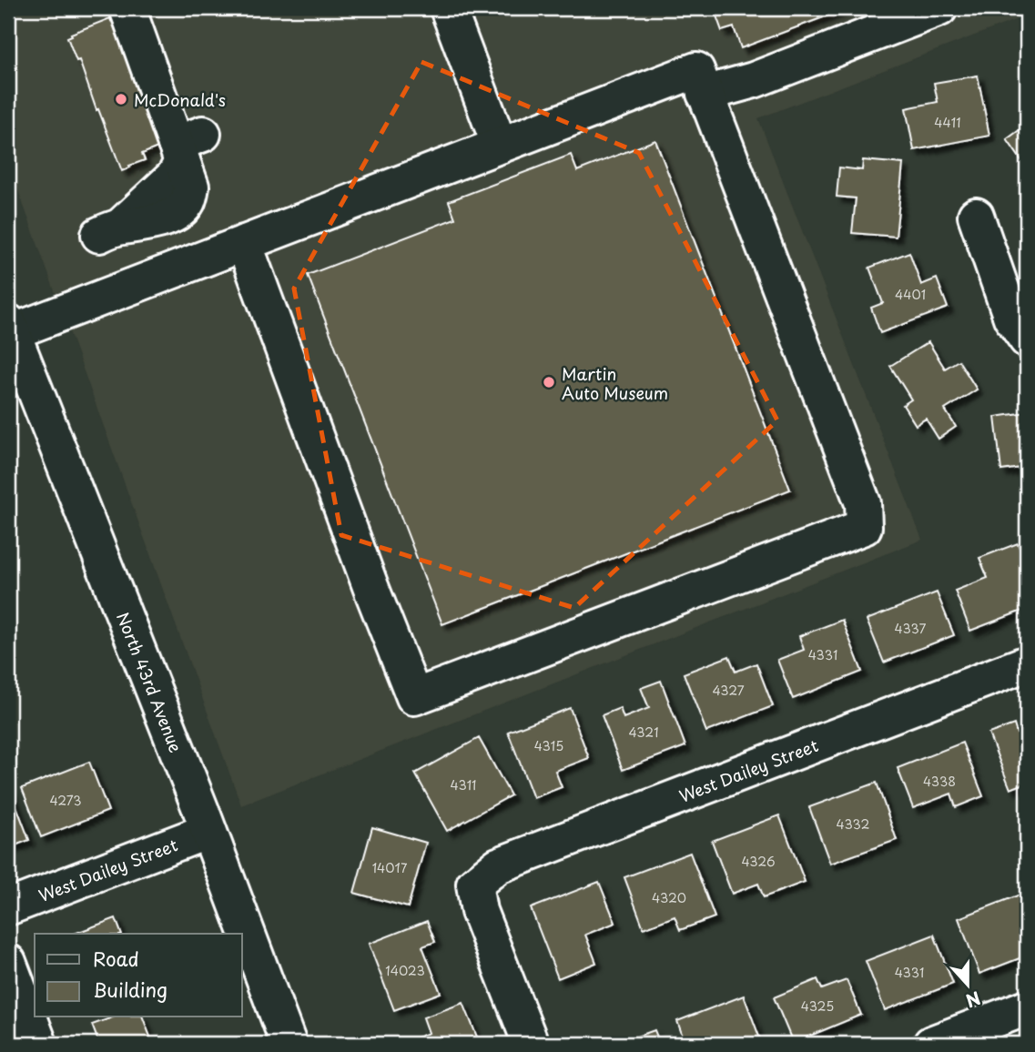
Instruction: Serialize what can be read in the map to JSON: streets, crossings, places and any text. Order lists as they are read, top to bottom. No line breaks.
{"streets":{"street":["North 43rd Avenue","West Dailey Street"]},"crossings":[["North 43rd Avenue","West Dailey Street"]],"places":["McDonald's","Martin Auto Museum"],"house_numbers":["4411","4401","4337","4331","4327","4321","4315","4338","4311","4273","4332","4326","14017","4320","14023","4331","4325"],"legend":["Road","Building"],"north":"bottom"}
